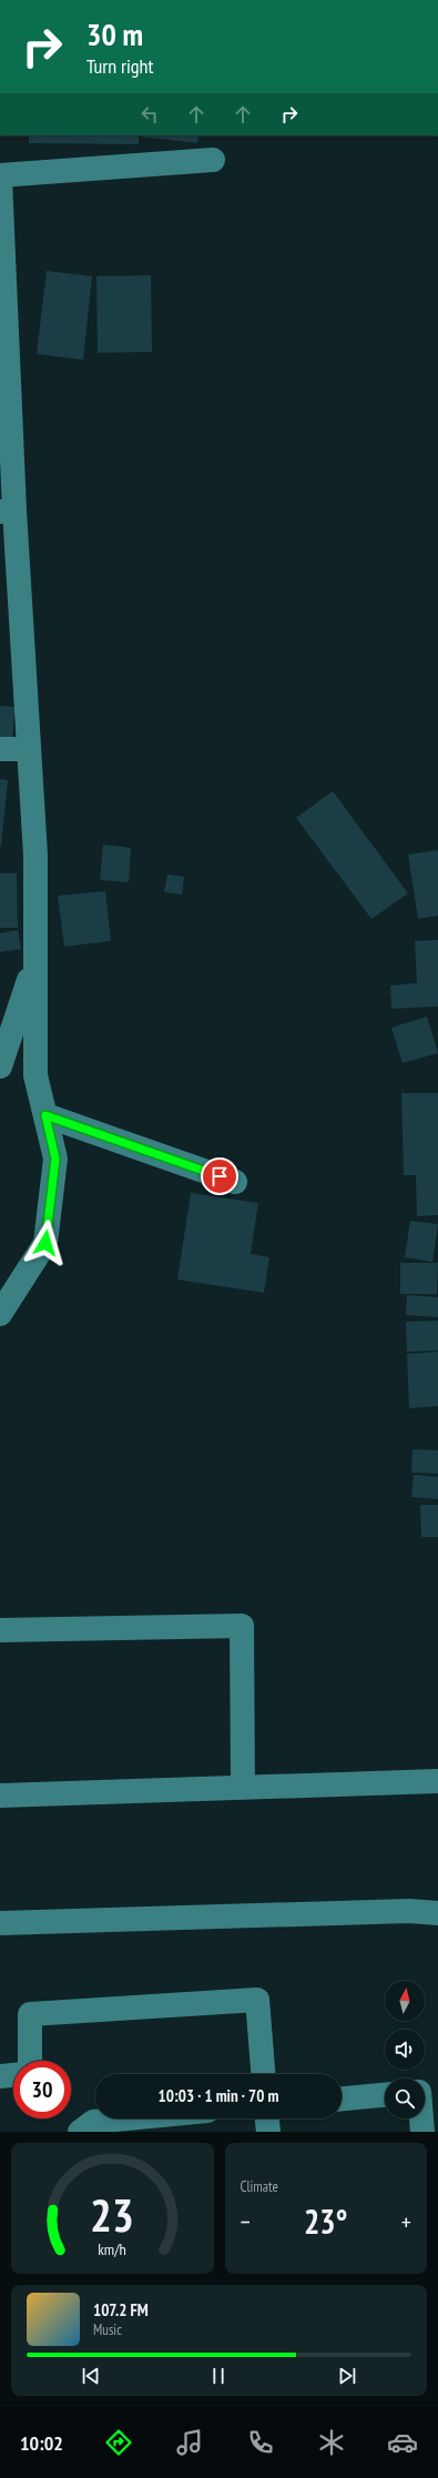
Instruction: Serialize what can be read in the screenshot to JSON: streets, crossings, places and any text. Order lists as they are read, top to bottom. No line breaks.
{"north":"top","page":{"turn":["30 m","Turn right"],"limit":"30","trip":"10:03 · 1 min · 70 m","tile":"Climate","heat":["−","23°","+"],"song":["107.2 FM","Music"],"tabs":"10:02","gauge":["23","km/h"]}}
